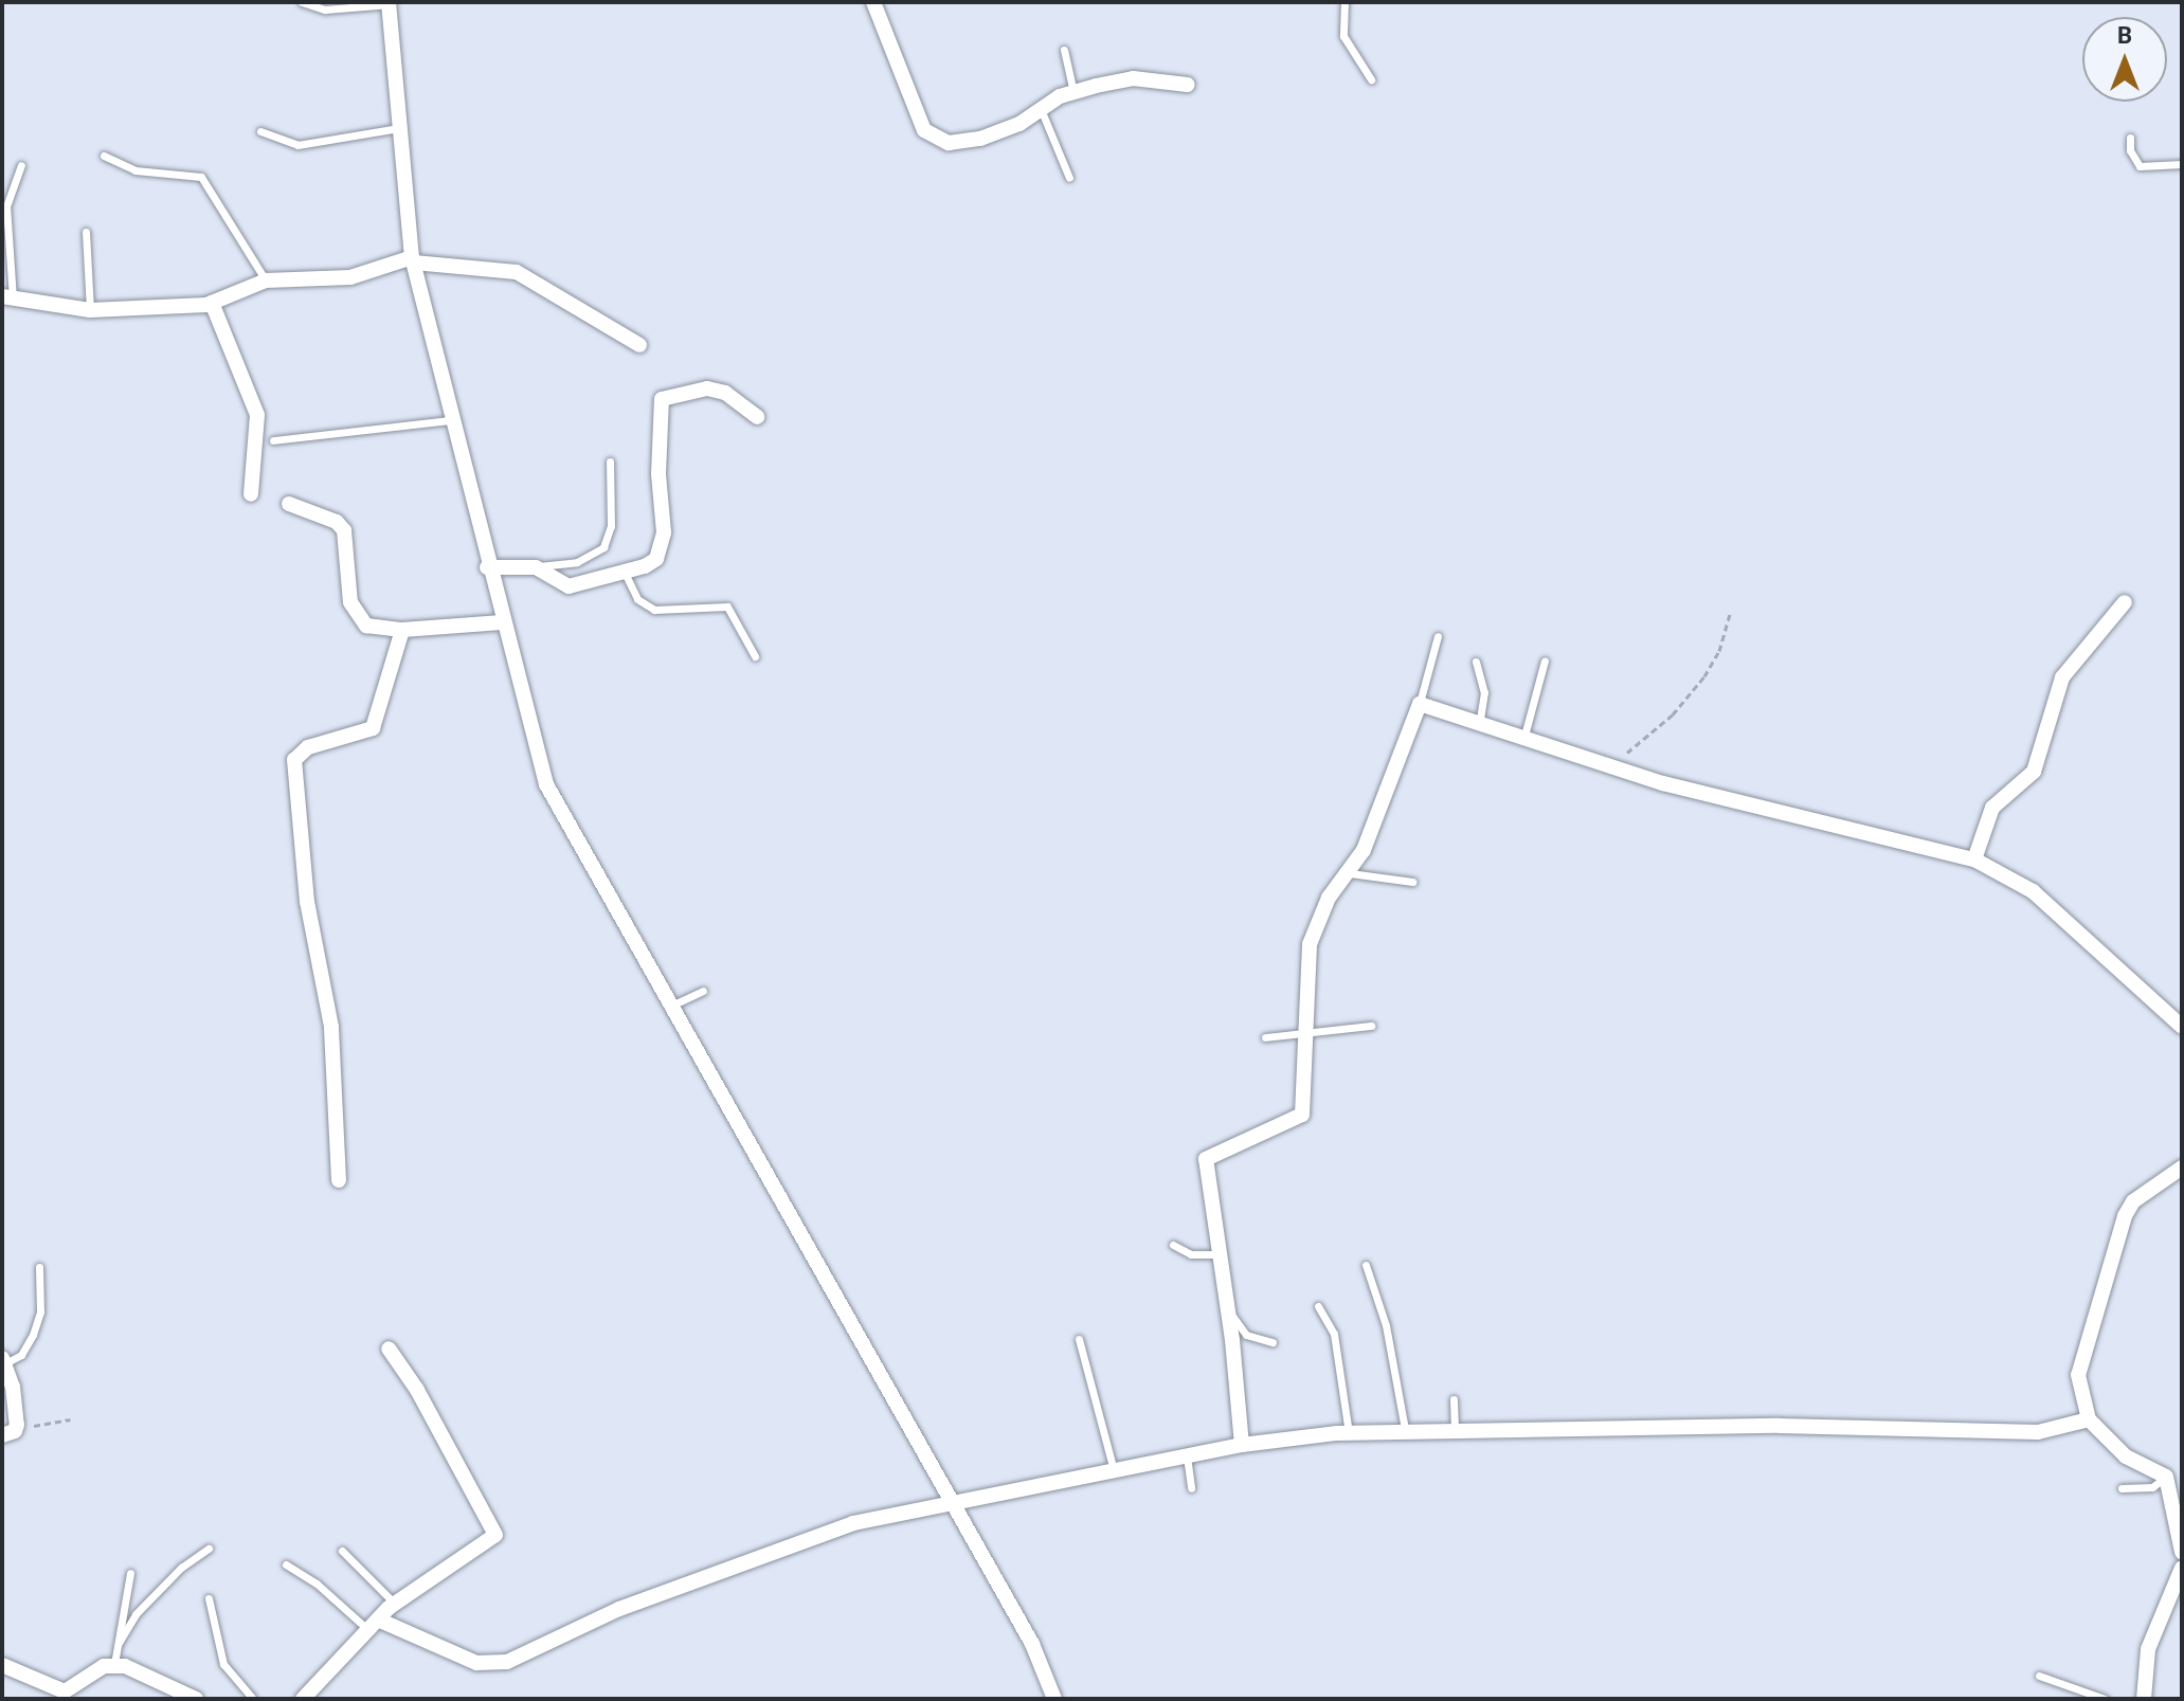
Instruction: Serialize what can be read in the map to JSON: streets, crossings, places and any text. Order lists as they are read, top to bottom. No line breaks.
{"north":"top"}
